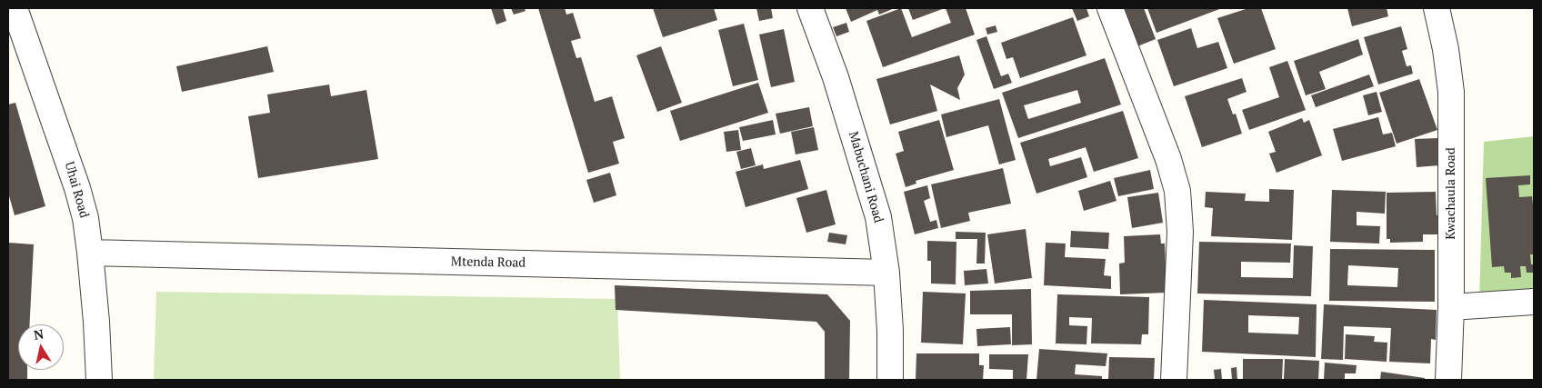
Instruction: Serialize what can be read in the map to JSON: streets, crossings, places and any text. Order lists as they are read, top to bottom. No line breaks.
{"streets":{"street":["Mabuchani Road","Uhai Road","Kwachaula Road","Mtenda Road"]},"crossings":[["Mabuchani Road","Mtenda Road"],["Uhai Road","Mtenda Road"]],"north":"top"}
